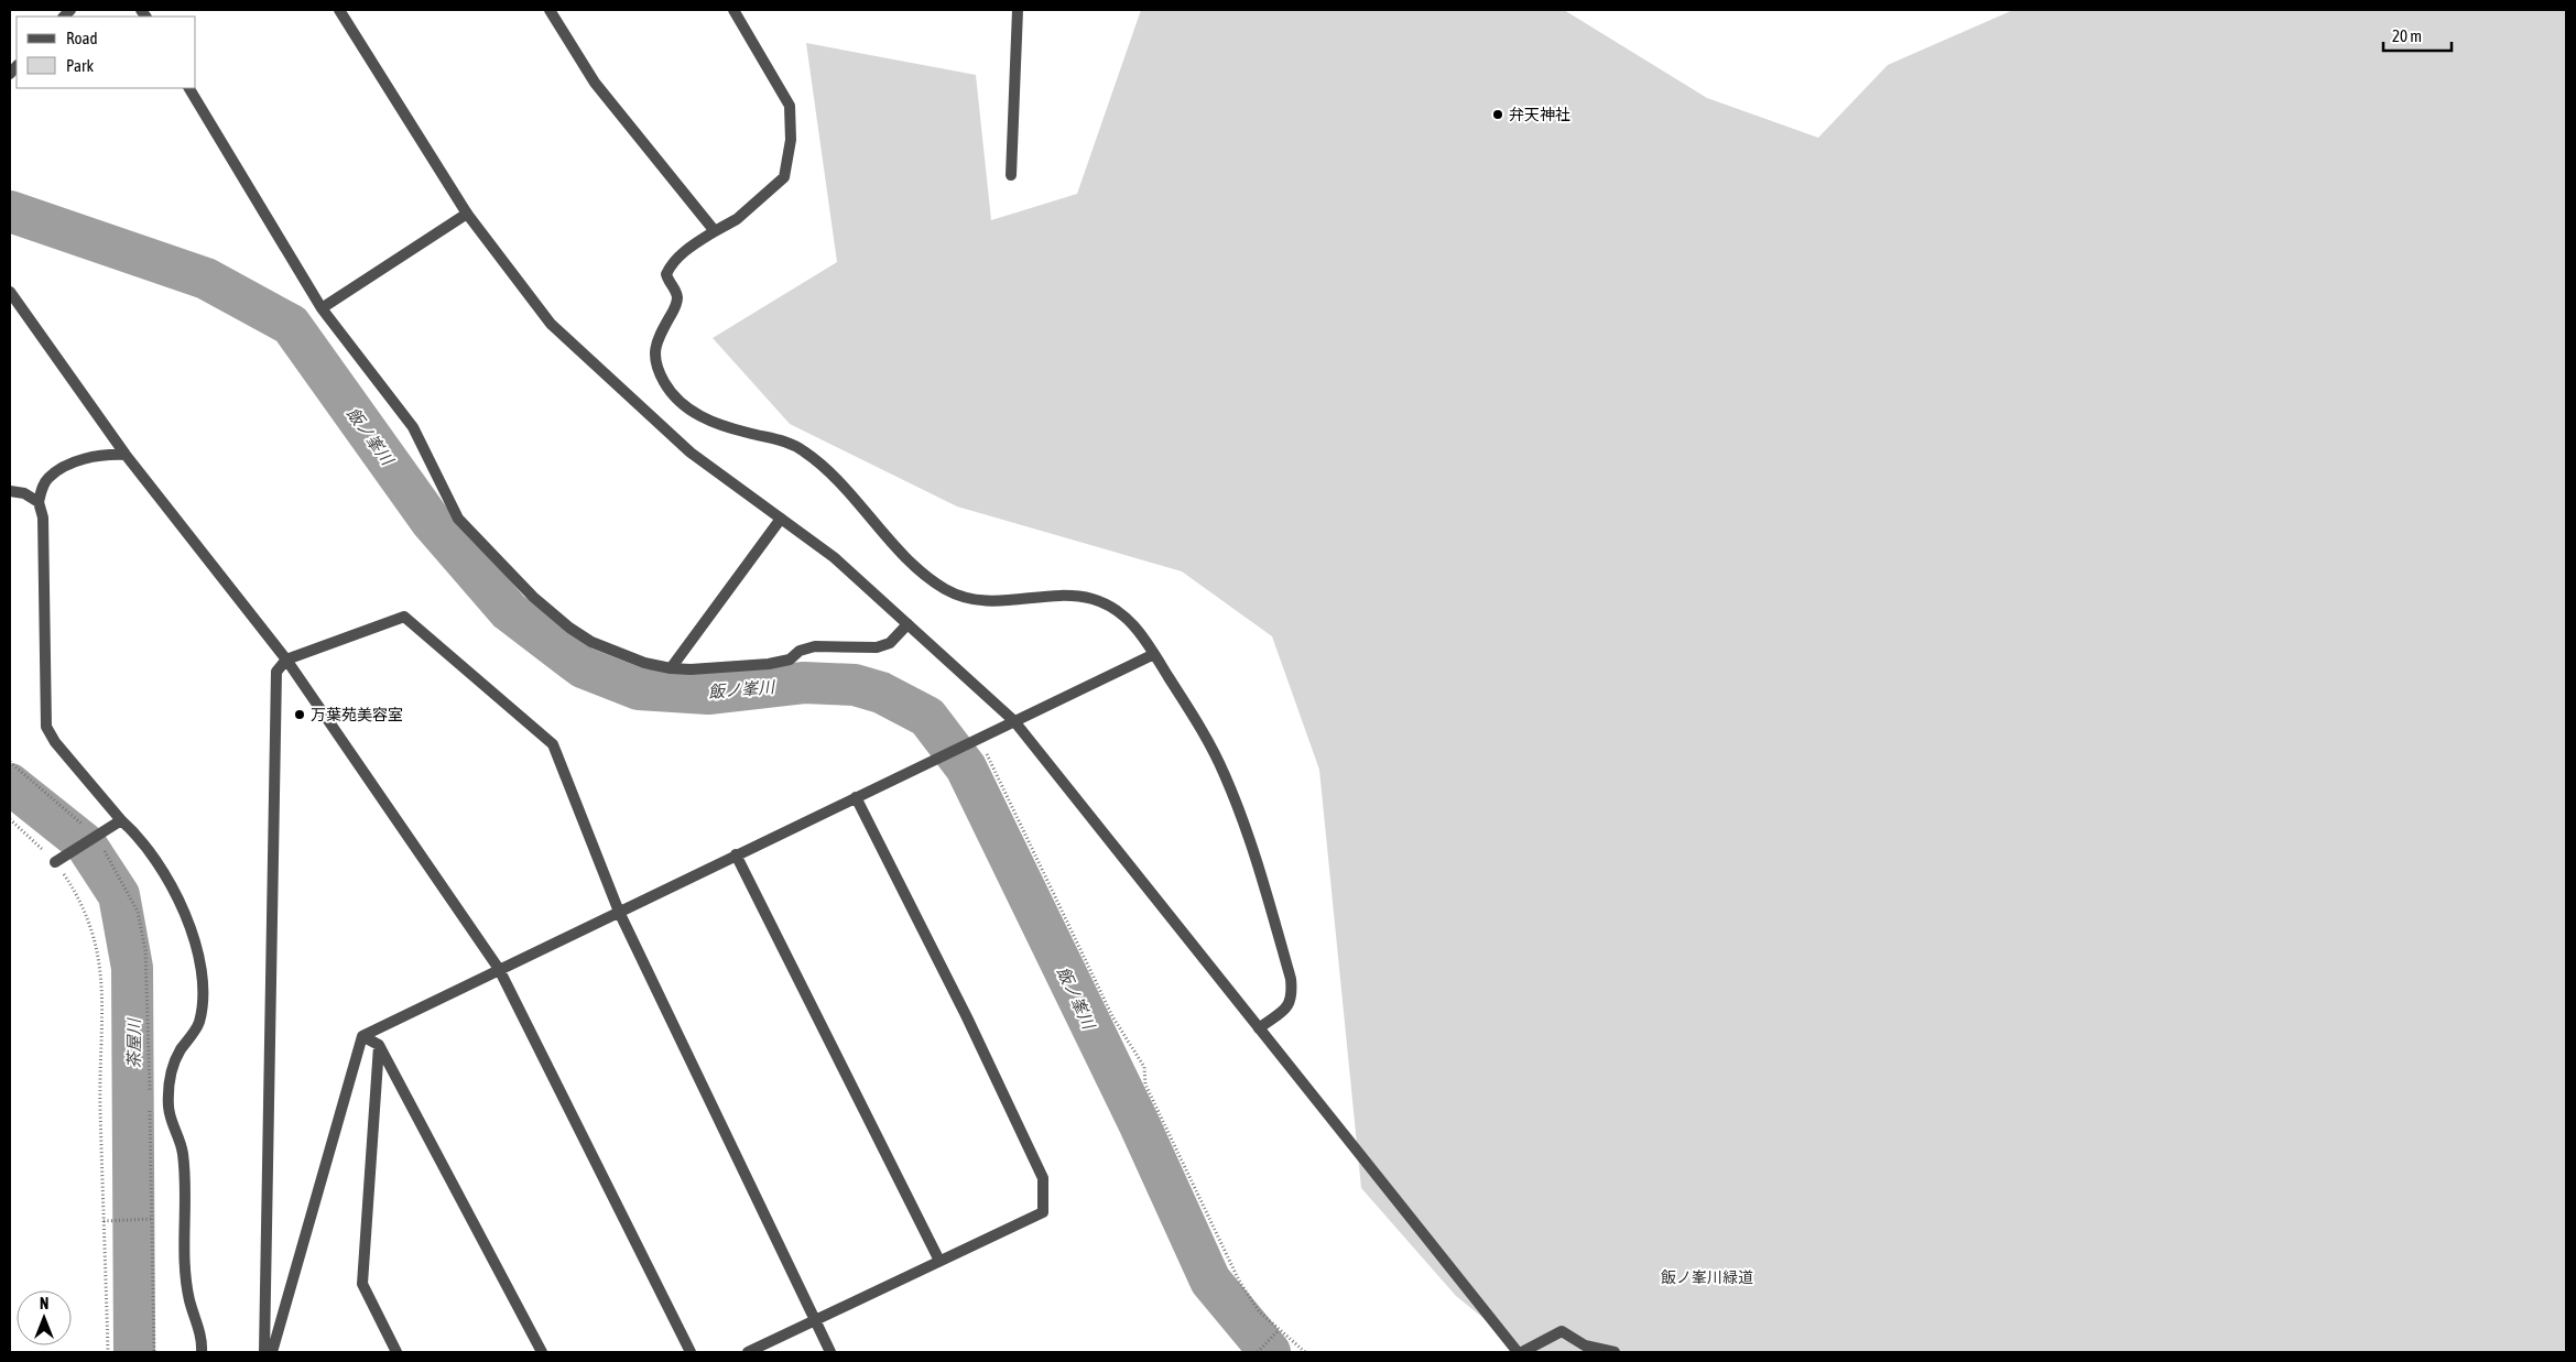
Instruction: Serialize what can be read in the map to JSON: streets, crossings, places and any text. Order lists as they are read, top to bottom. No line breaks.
{"water":["飯ノ峯川","茶屋川"],"parks":["飯ノ峯川緑道"],"places":["弁天神社","万葉苑美容室"],"legend":["Road","Park"],"scale_bar":"20 m","north":"top"}
